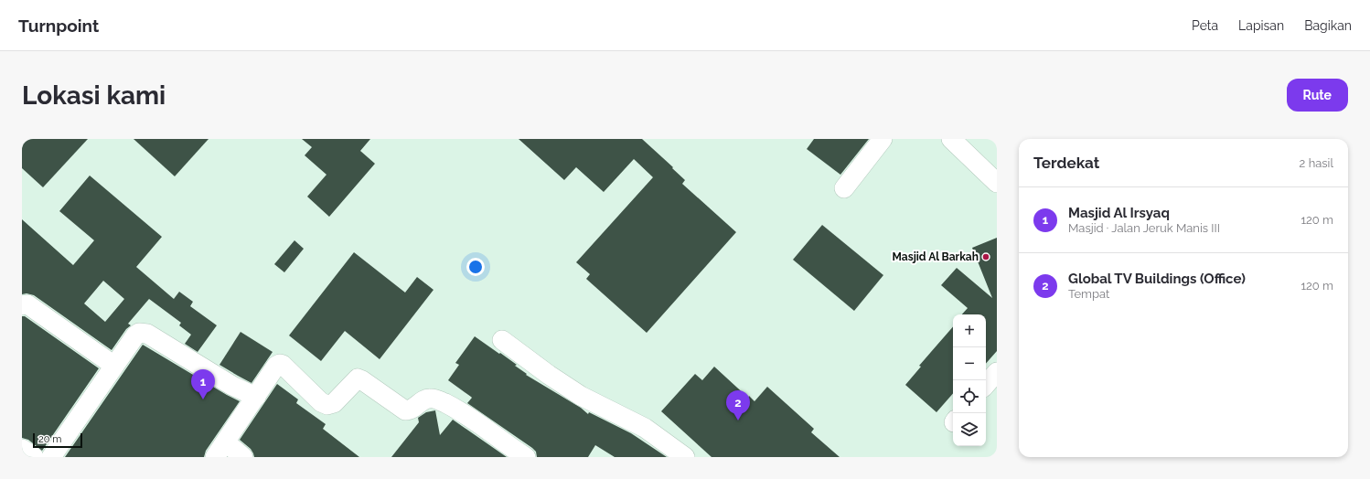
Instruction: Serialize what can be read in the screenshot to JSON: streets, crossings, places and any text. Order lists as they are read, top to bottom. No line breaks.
{"places":["Masjid Al Barkah"],"scale_bar":"20 m","page":{"header":"Turnpoint","nav":["Peta","Lapisan","Bagikan"],"buttons":"Rute","title":"Lokasi kami","heading":["Terdekat","2 hasil"],"list":[{"mark":"1","name":"Masjid Al Irsyaq","note":"Masjid · Jalan Jeruk Manis III","value":"120 m"},{"mark":"2","name":"Global TV Buildings (Office)","note":"Tempat","value":"120 m"}],"map_buttons":["+","−"],"pins":["1","2"],"scale":"20 m"}}
